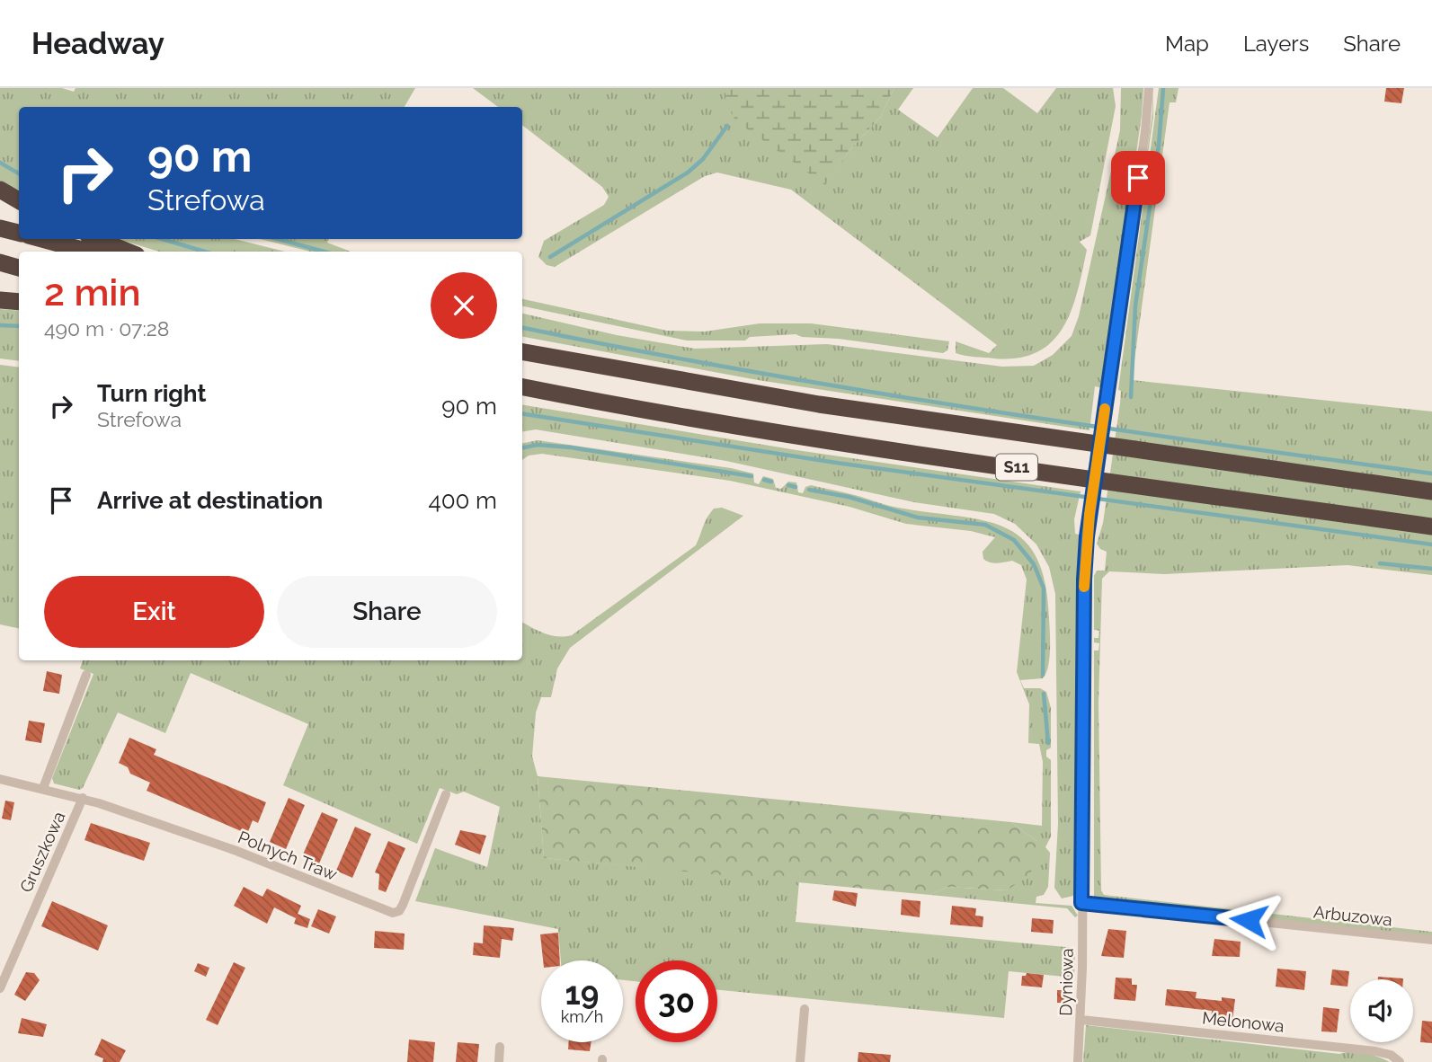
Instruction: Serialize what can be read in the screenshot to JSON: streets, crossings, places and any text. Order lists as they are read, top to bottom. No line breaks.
{"streets":{"highway":["S11"],"street":["Gruszkowa","Polnych Traw","Arbuzowa","Dyniowa","Melonowa"]},"crossings":[["Gruszkowa","Polnych Traw"],["Arbuzowa","Dyniowa"],["Dyniowa","Melonowa"]],"page":{"header":"Headway","nav":["Map","Layers","Share"],"turn":["90 m","Strefowa"],"heading":["2 min","490 m · 07:28"],"list":[{"name":"Turn right","note":"Strefowa","value":"90 m"},{"name":"Arrive at destination","value":"400 m"}],"buttons":["Exit","Share"],"speed":"19 km/h","limit":"30"}}
